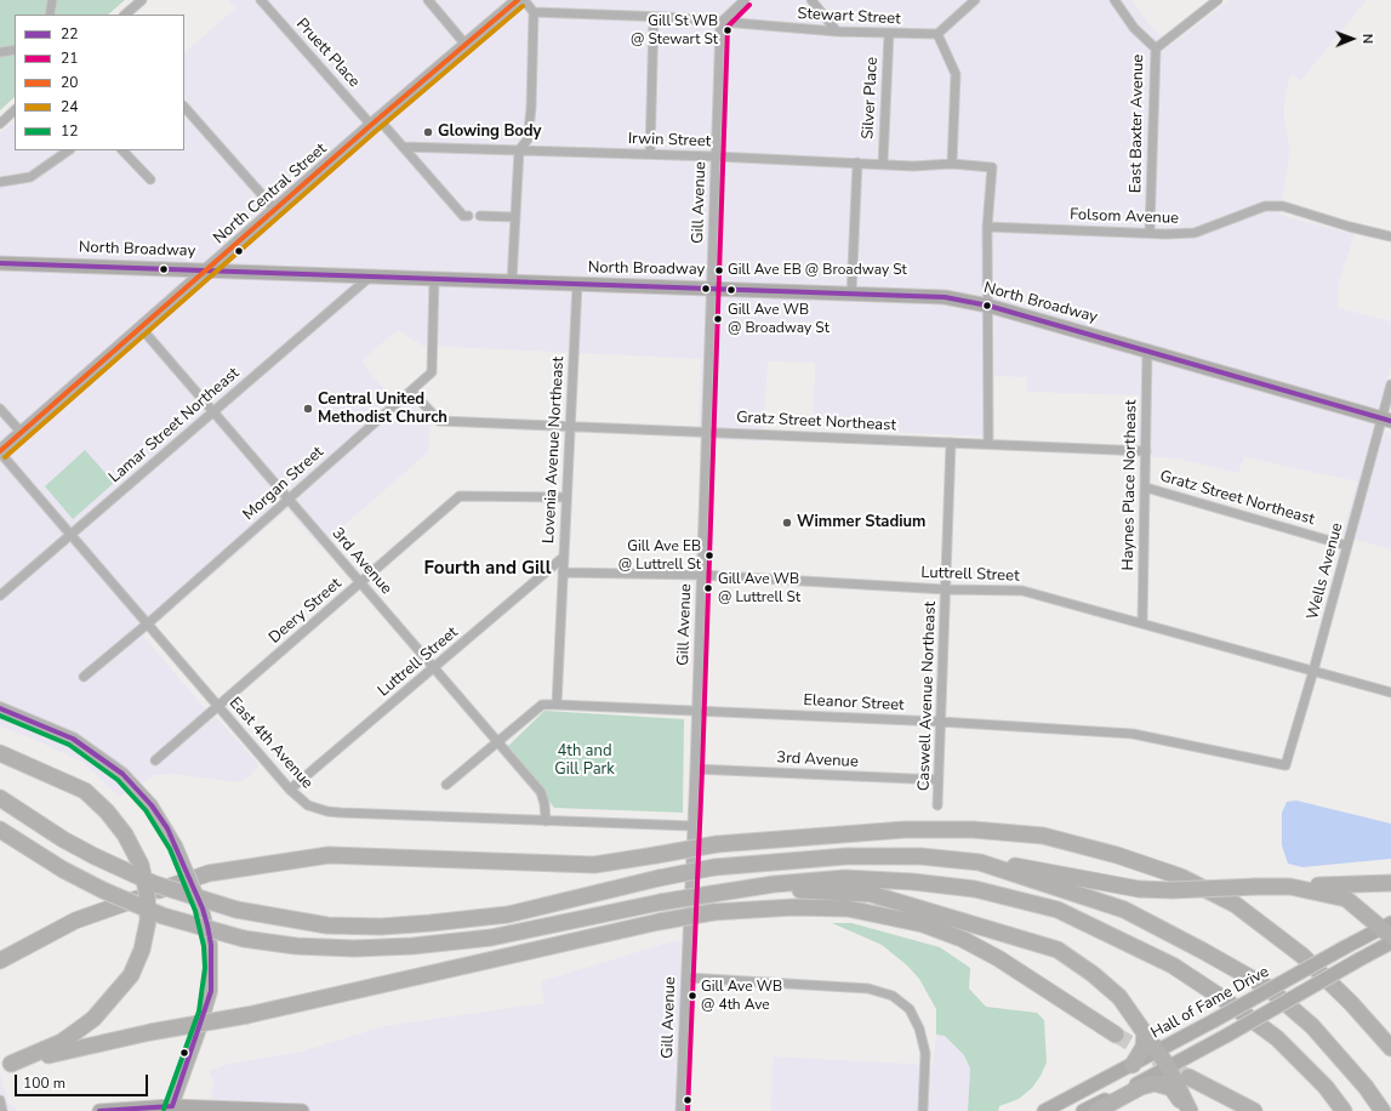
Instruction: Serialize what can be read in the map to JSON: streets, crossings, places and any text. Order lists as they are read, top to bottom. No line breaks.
{"streets":{"main road":["North Central Street","North Broadway","Hall of Fame Drive"],"street":["Stewart Street","Pruett Place","Silver Place","East Baxter Avenue","Irwin Street","Gill Avenue","Folsom Avenue","Gratz Street Northeast","Lamar Street Northeast","Lovenia Avenue Northeast","Morgan Street","Haynes Place Northeast","3rd Avenue","Wells Avenue","Luttrell Street","Deery Street","Caswell Avenue Northeast","Eleanor Street","East 4th Avenue"]},"crossings":[["Stewart Street","Silver Place"],["Stewart Street","Gill Avenue"],["Pruett Place","Irwin Street"],["Pruett Place","North Central Street"],["Silver Place","Irwin Street"],["East Baxter Avenue","Folsom Avenue"],["Irwin Street","Gill Avenue"],["Irwin Street","Folsom Avenue"],["North Central Street","North Broadway"],["North Central Street","3rd Avenue"],["North Central Street","East 4th Avenue"],["Gill Avenue","North Broadway"],["Gill Avenue","Gratz Street Northeast"],["Gill Avenue","3rd Avenue"],["Gill Avenue","Luttrell Street"],["Gill Avenue","Eleanor Street"],["Gill Avenue","East 4th Avenue"],["North Broadway","Lamar Street Northeast"],["North Broadway","Lovenia Avenue Northeast"],["North Broadway","Morgan Street"],["North Broadway","Haynes Place Northeast"],["North Broadway","Wells Avenue"],["Gratz Street Northeast","Lovenia Avenue Northeast"],["Gratz Street Northeast","Morgan Street"],["Gratz Street Northeast","Haynes Place Northeast"],["Gratz Street Northeast","Wells Avenue"],["Gratz Street Northeast","Caswell Avenue Northeast"],["Lamar Street Northeast","3rd Avenue"],["Lamar Street Northeast","East 4th Avenue"],["Lovenia Avenue Northeast","Luttrell Street"],["Lovenia Avenue Northeast","Deery Street"],["Lovenia Avenue Northeast","Eleanor Street"],["Morgan Street","3rd Avenue"],["Morgan Street","East 4th Avenue"],["Haynes Place Northeast","Luttrell Street"],["3rd Avenue","Luttrell Street"],["3rd Avenue","Deery Street"],["3rd Avenue","Caswell Avenue Northeast"],["3rd Avenue","Eleanor Street"],["3rd Avenue","East 4th Avenue"],["Wells Avenue","Luttrell Street"],["Wells Avenue","Eleanor Street"],["Luttrell Street","Caswell Avenue Northeast"],["Luttrell Street","East 4th Avenue"],["Deery Street","East 4th Avenue"],["Caswell Avenue Northeast","Eleanor Street"]],"districts":["Fourth and Gill"],"parks":["4th and Gill Park"],"places":["Gill St WB @ Stewart St","Glowing Body","Gill Ave EB @ Broadway St","Gill Ave WB @ Broadway St","Central United Methodist Church","Wimmer Stadium","Gill Ave EB @ Luttrell St","Gill Ave WB @ Luttrell St","Gill Ave WB @ 4th Ave"],"lines":["transit line 20","transit line 21","transit line 24","transit line 22","transit line 12"],"legend":["22","21","20","24","12"],"scale_bar":"100 m","north":"right"}
